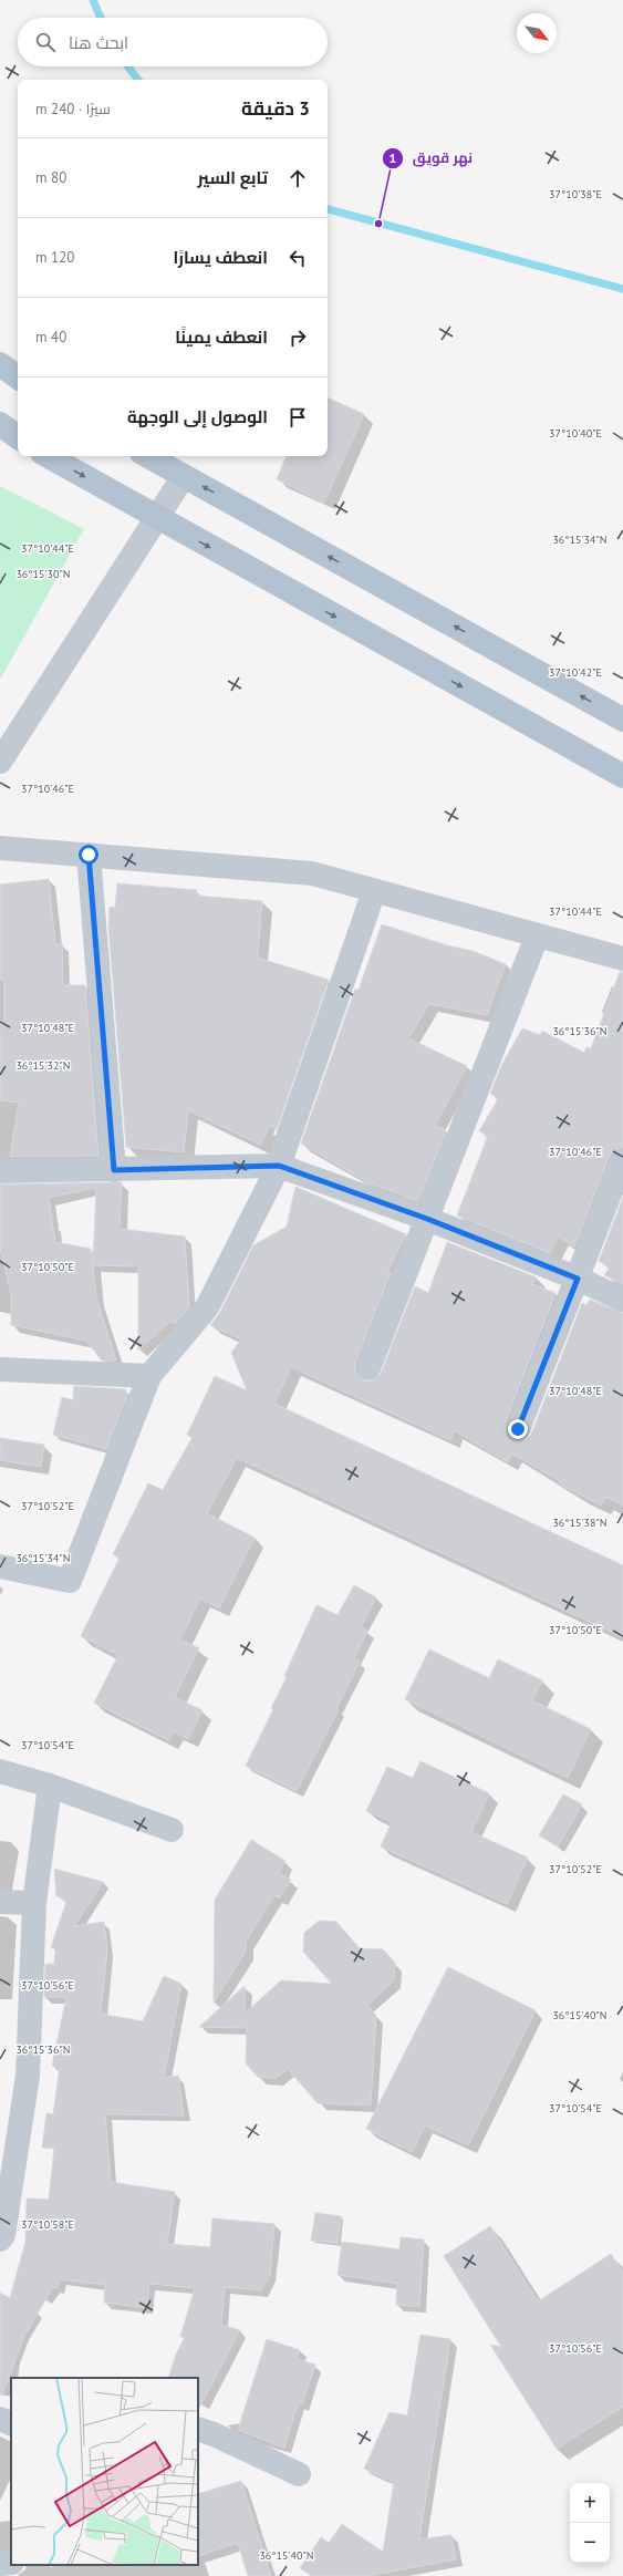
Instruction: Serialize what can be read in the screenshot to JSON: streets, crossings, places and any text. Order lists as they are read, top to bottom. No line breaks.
{"places":["نهر قويق"],"north":"bottom right","page":{"search":"ابحث هنا","heading":["3 دقيقة","سيرًا · 240 m"],"list":[["تابع السير","80 m"],["انعطف يسارًا","120 m"],["انعطف يمينًا","40 m"],"الوصول إلى الوجهة"],"map_buttons":["+","−"]},"coordinates":["37°10'38\"E","37°10'40\"E","36°15'34\"N","37°10'44\"E","36°15'30\"N","37°10'42\"E","37°10'46\"E","37°10'48\"E","36°15'36\"N","36°15'32\"N","37°10'50\"E","37°10'52\"E","36°15'38\"N","37°10'54\"E","37°10'56\"E","36°15'40\"N","37°10'58\"E"]}
